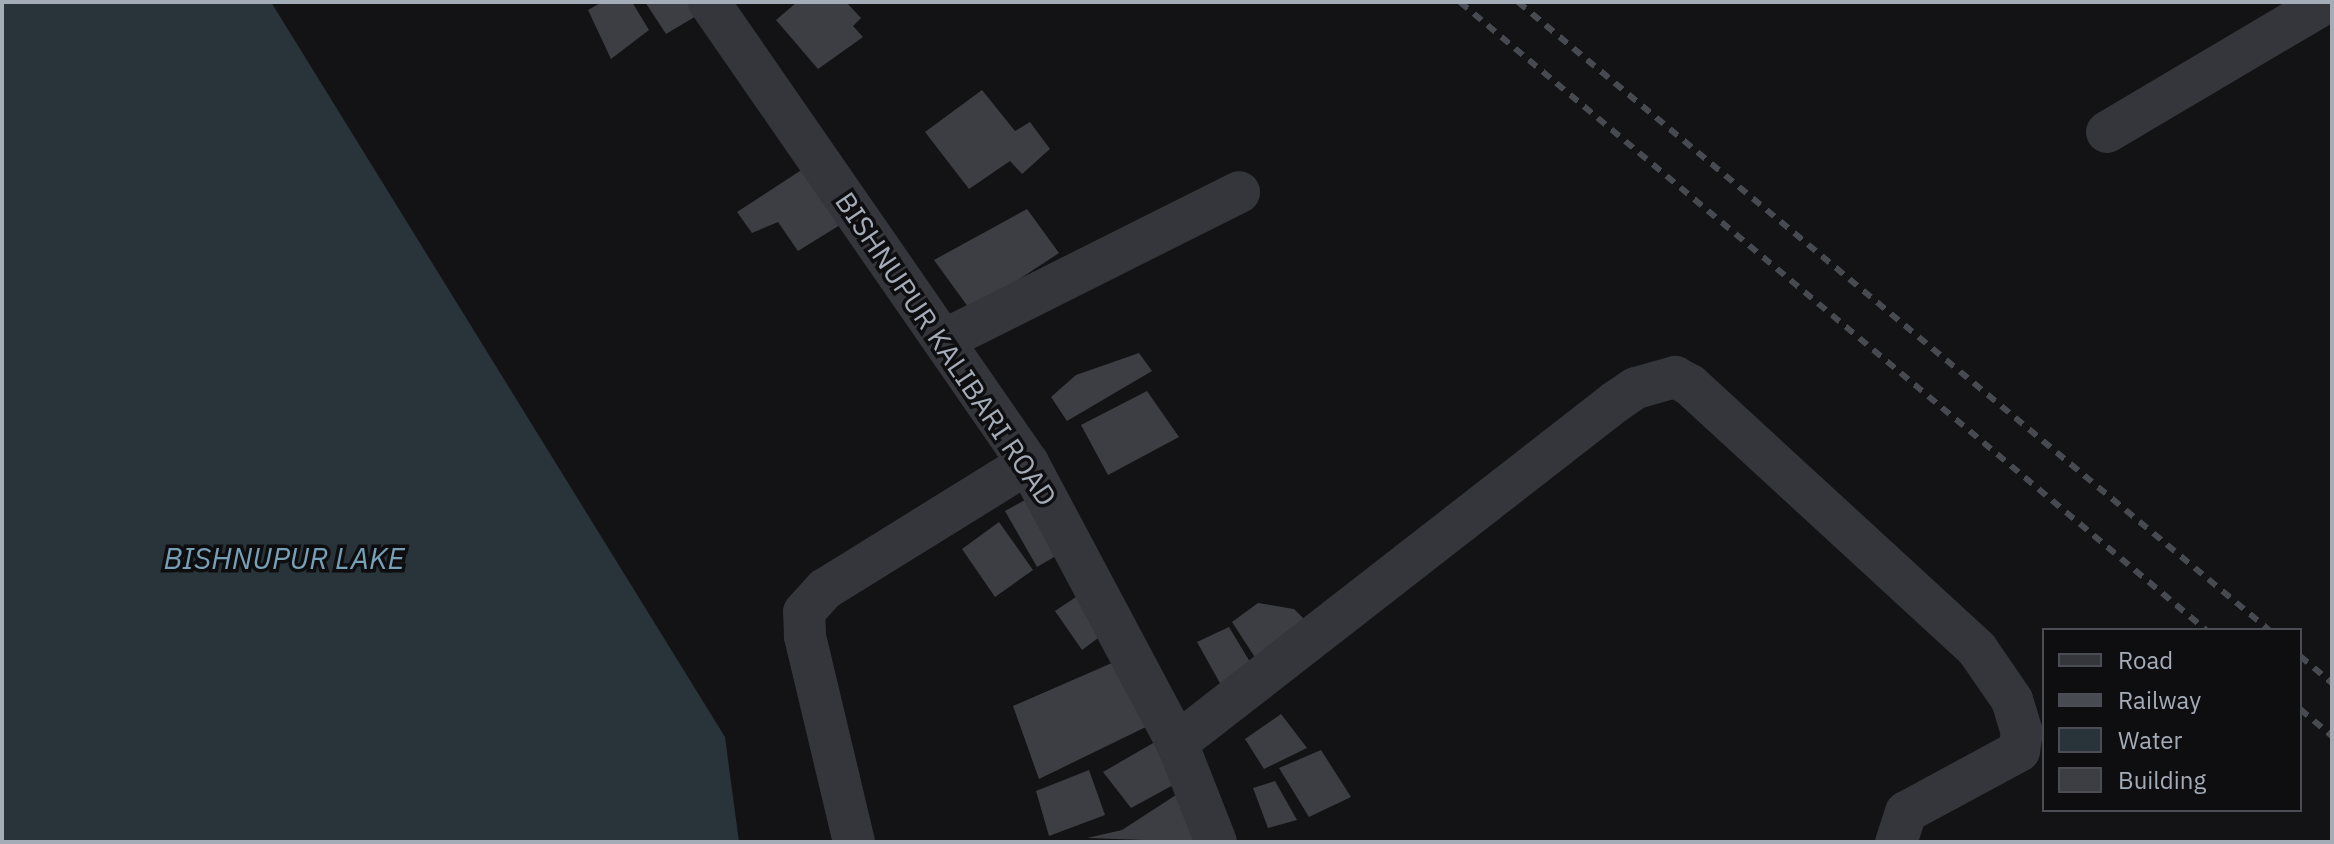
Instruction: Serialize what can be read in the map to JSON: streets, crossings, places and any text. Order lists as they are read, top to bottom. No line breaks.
{"streets":{"street":["BISHNUPUR KALIBARI ROAD"]},"water":["BISHNUPUR LAKE"],"legend":["Road","Railway","Water","Building"]}
